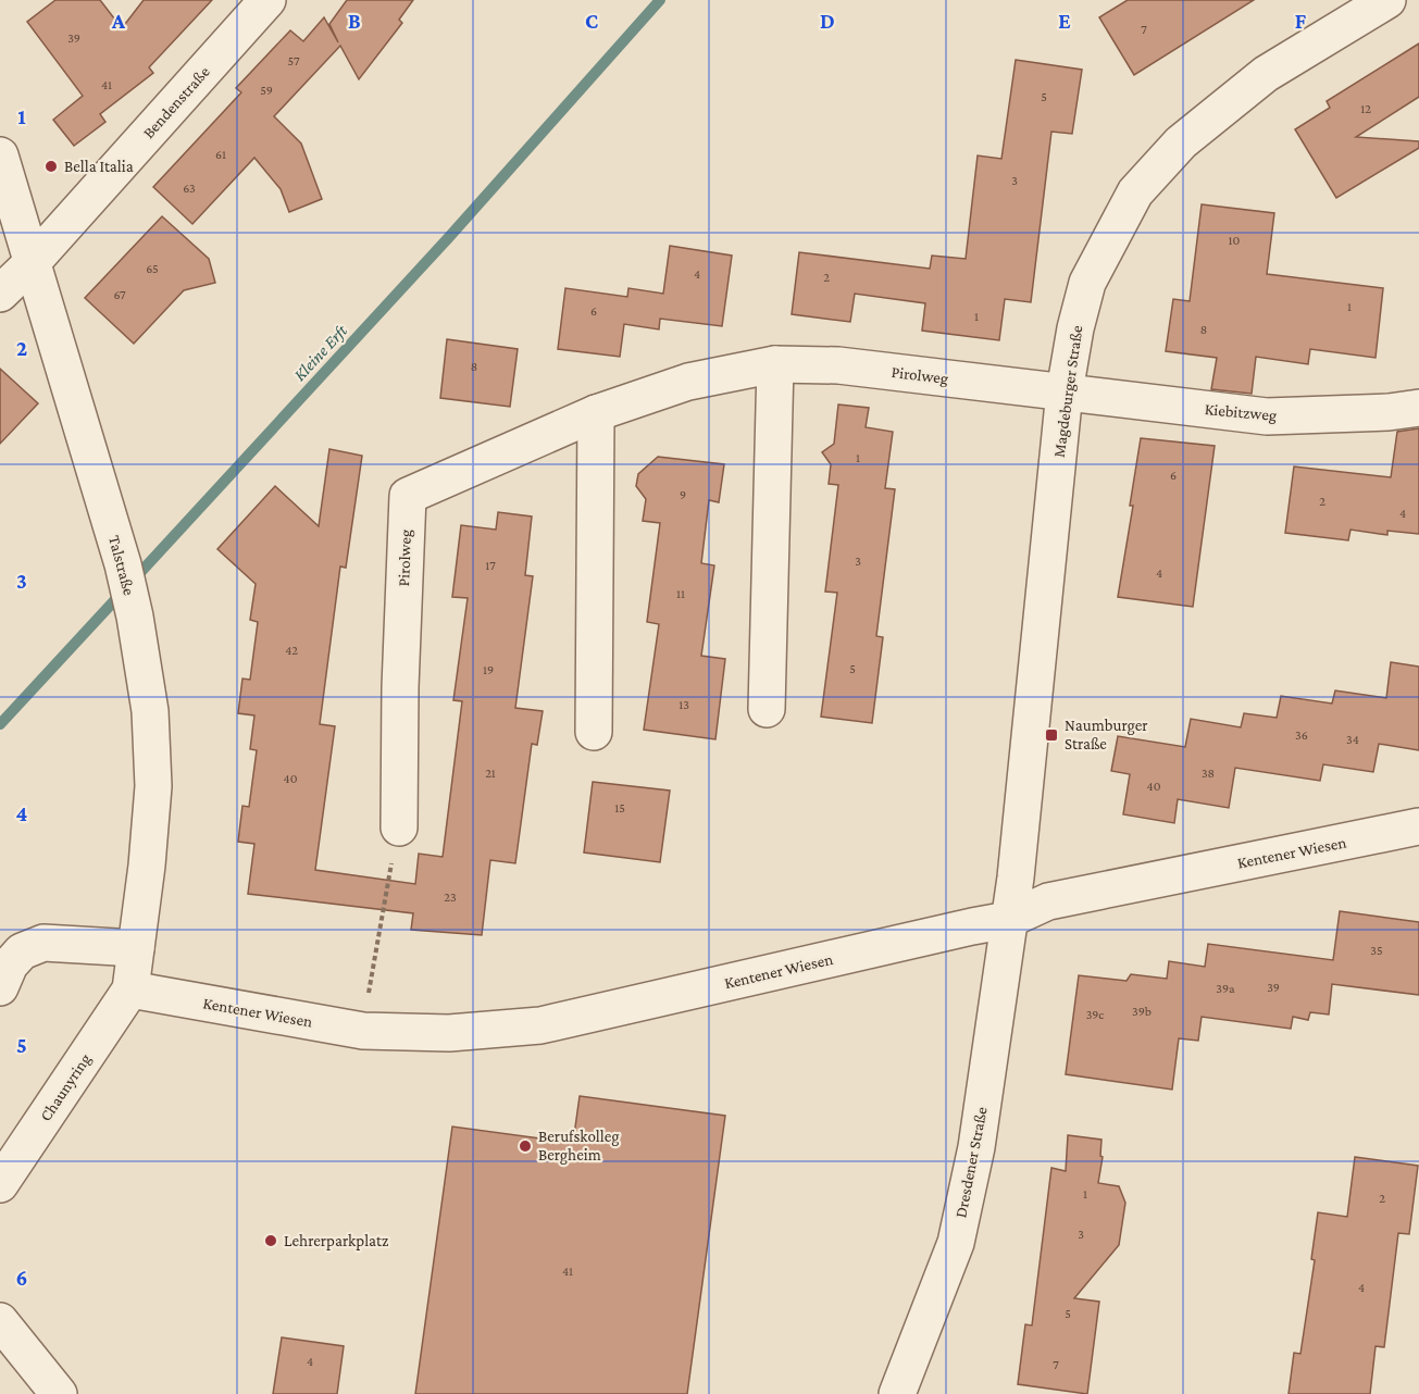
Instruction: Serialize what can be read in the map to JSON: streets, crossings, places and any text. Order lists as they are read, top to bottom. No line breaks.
{"streets":{"street":["Bendenstraße","Pirolweg","Magdeburger Straße","Kiebitzweg","Talstraße","Kentener Wiesen","Chaunyring","Dresdener Straße"]},"crossings":[["Bendenstraße","Talstraße"],["Pirolweg","Magdeburger Straße"],["Pirolweg","Kiebitzweg"],["Magdeburger Straße","Kiebitzweg"],["Magdeburger Straße","Kentener Wiesen"],["Magdeburger Straße","Dresdener Straße"],["Talstraße","Kentener Wiesen"],["Talstraße","Chaunyring"],["Kentener Wiesen","Chaunyring"],["Kentener Wiesen","Dresdener Straße"]],"water":["Kleine Erft"],"places":{"other":["Bella Italia","Berufskolleg Bergheim","Lehrerparkplatz"],"transit":["Naumburger Straße"]},"house_numbers":["7","39","57","41","59","5","12","61","3","63","10","65","4","2","67","1","6","1","8","8","1","6","9","2","4","3","17","4","11","42","5","19","13","36","34","21","38","40","40","15","23","35","39","39a","39b","39c","1","2","3","41","4","5","4","7"],"grid":{"columns":["A","B","C","D","E","F"],"rows":["1","2","3","4","5","6"]}}
